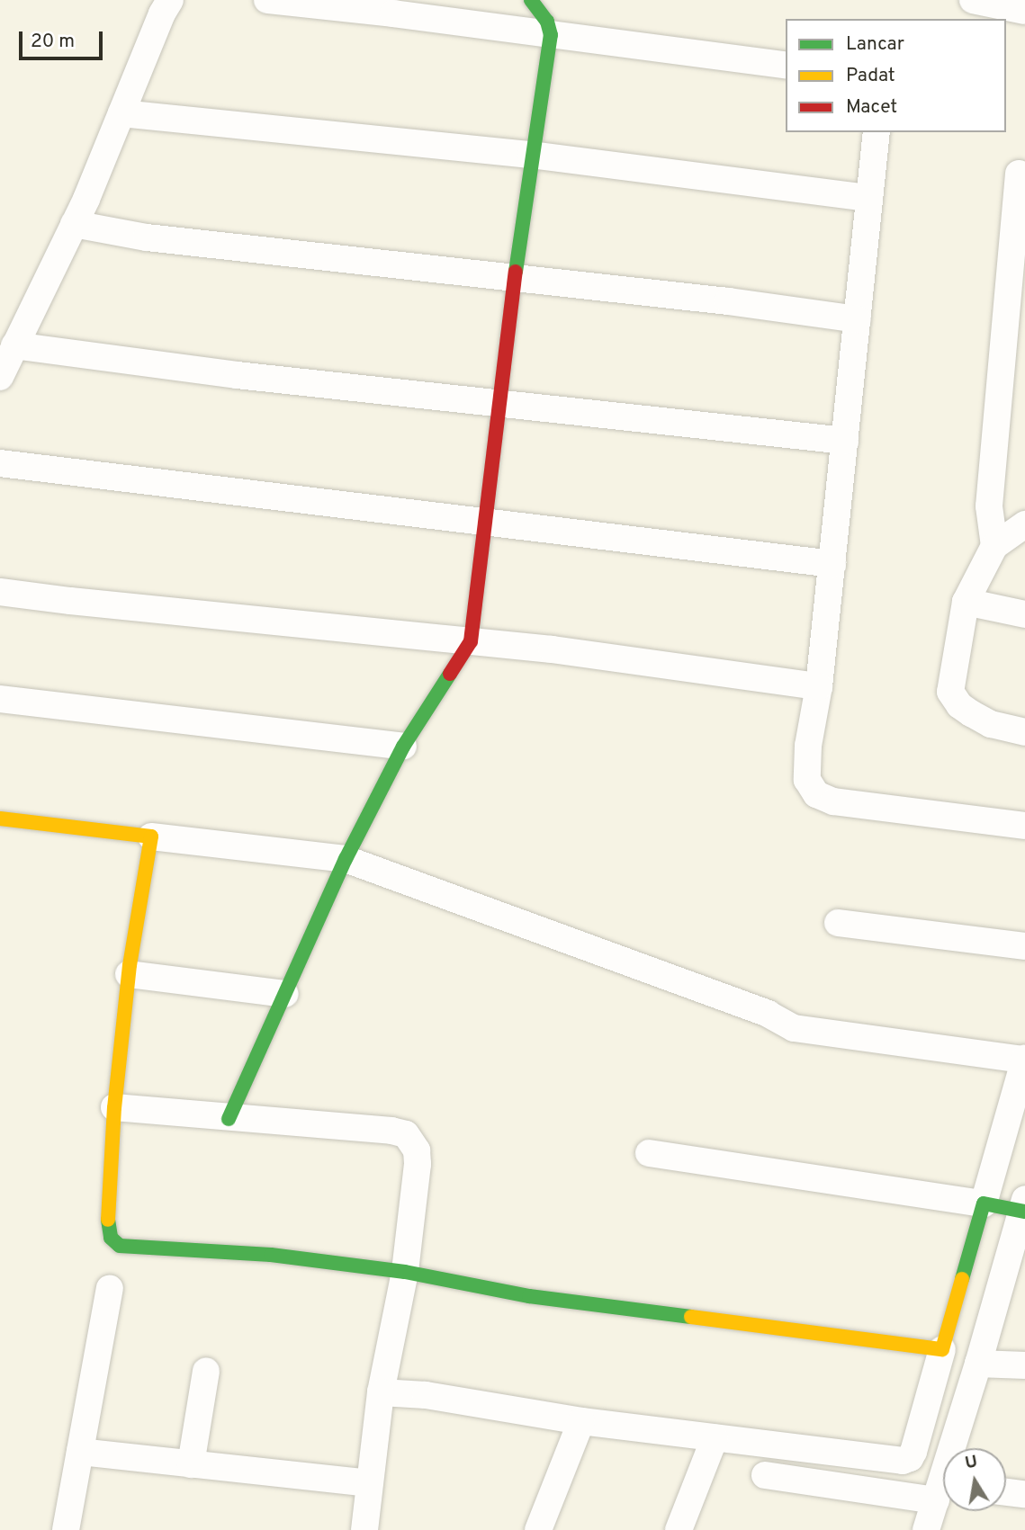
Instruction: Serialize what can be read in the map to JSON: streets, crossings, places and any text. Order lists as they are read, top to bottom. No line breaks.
{"legend":["Lancar","Padat","Macet"],"scale_bar":"20 m","north":"top"}
